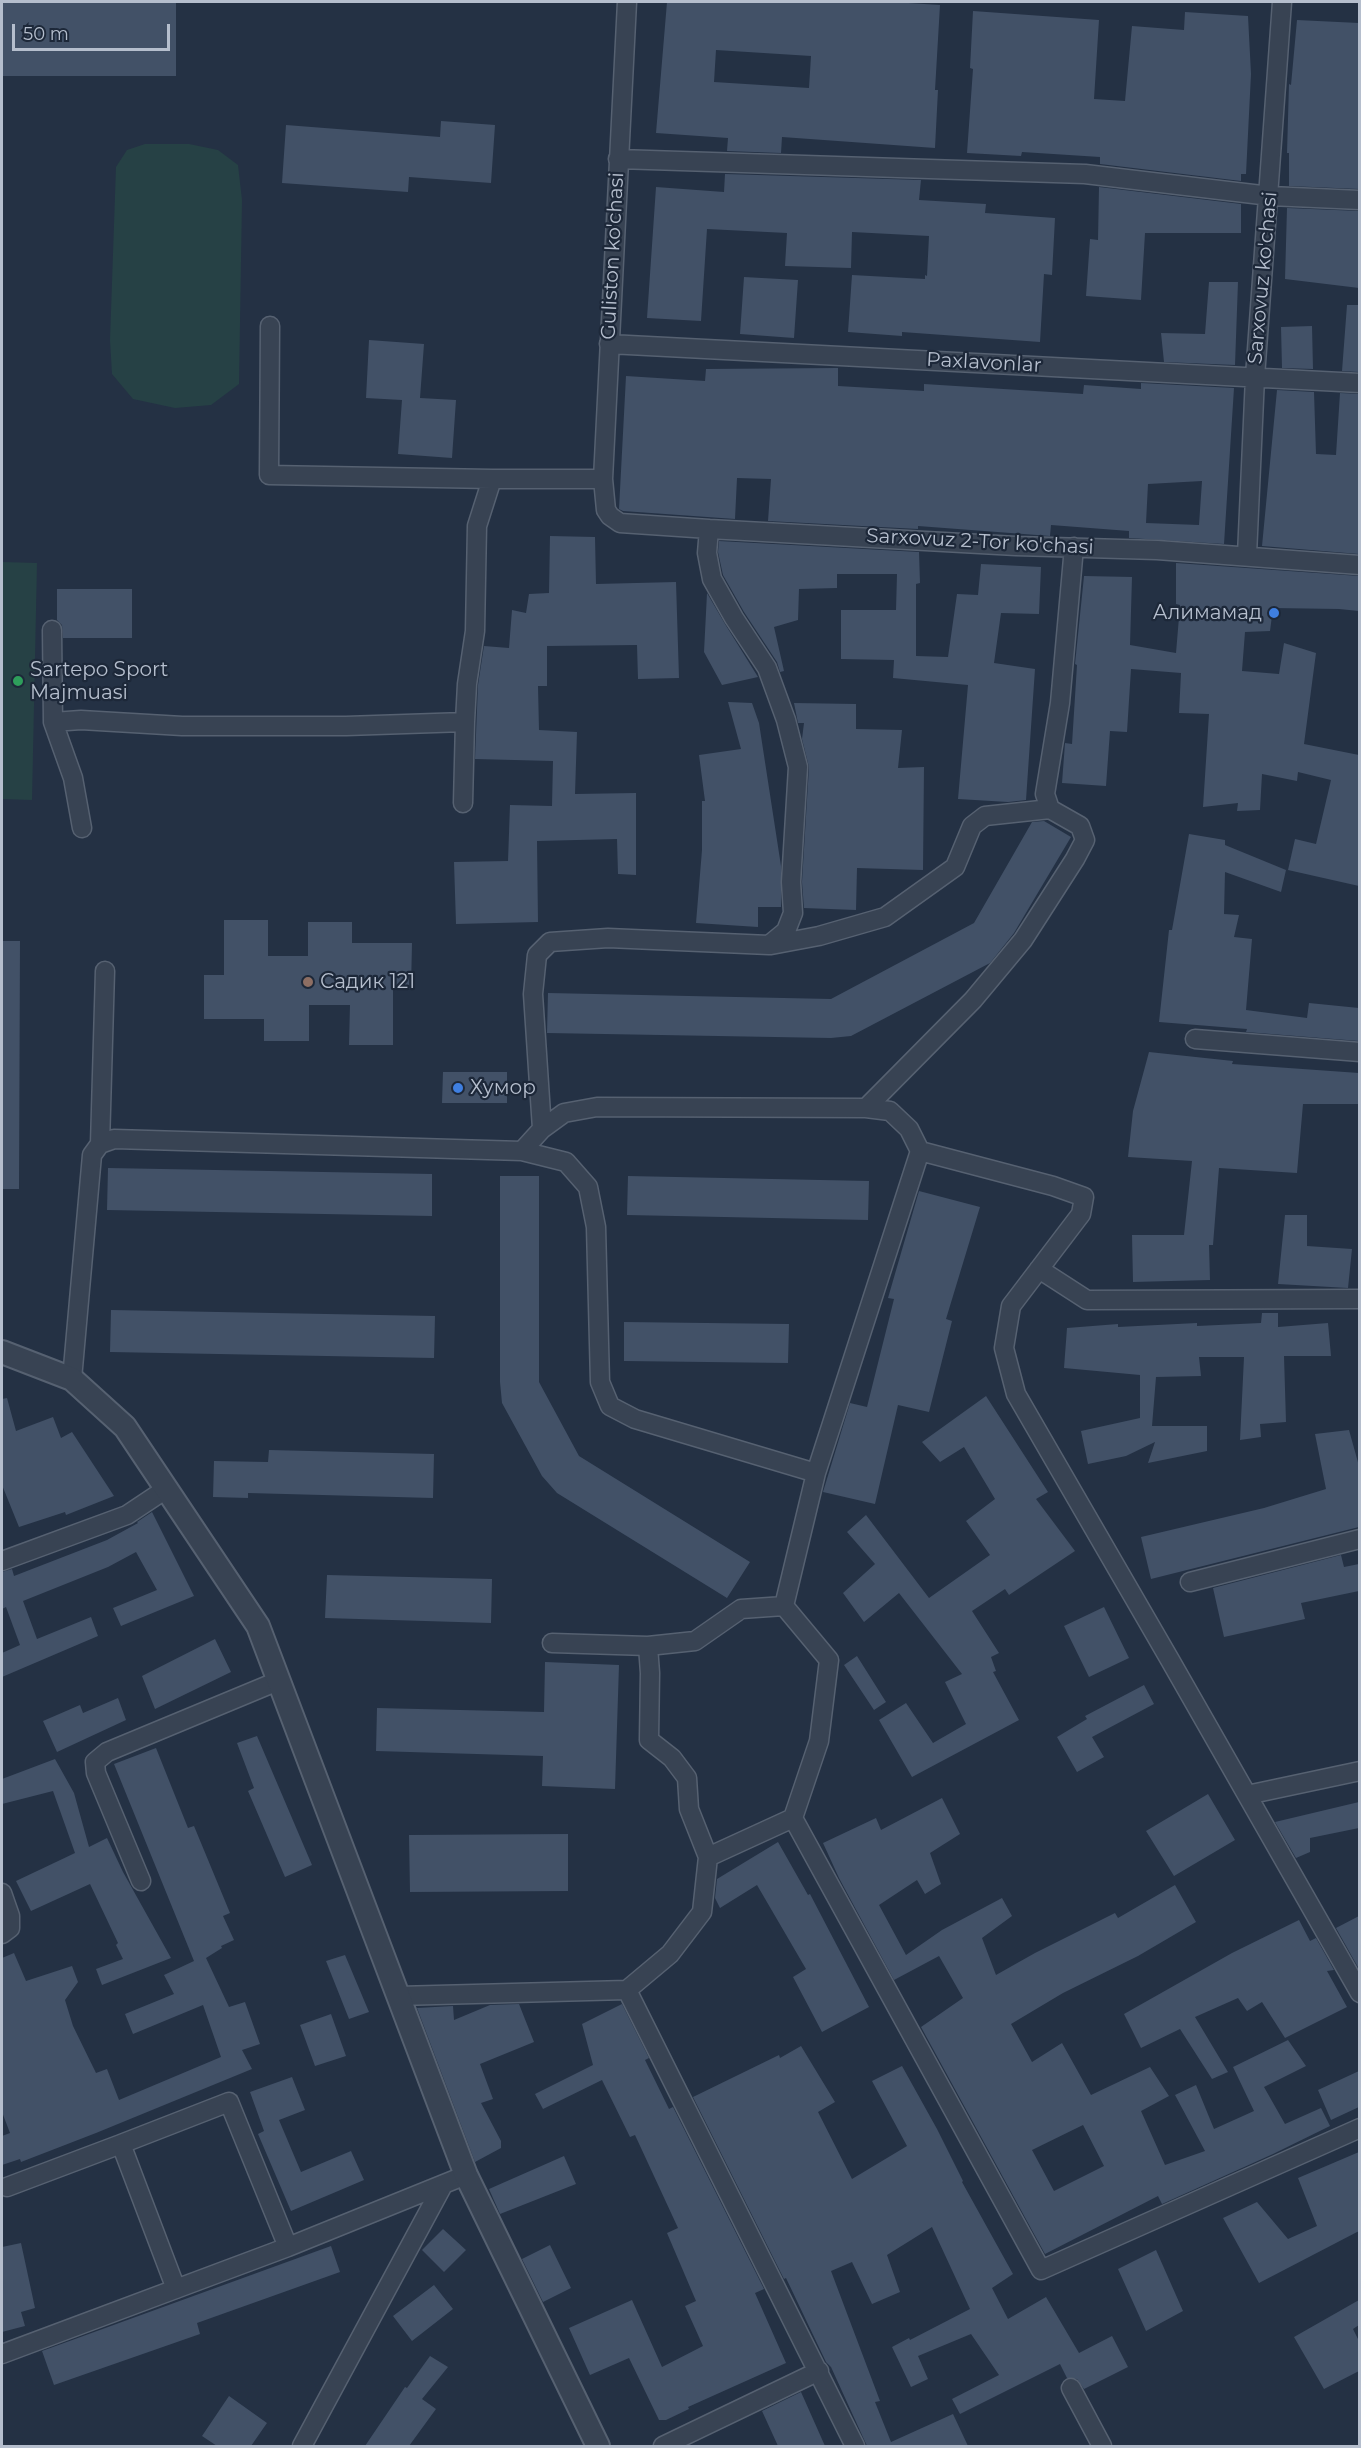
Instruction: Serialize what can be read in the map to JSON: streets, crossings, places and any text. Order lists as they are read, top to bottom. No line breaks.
{"streets":{"street":["Guliston ko'chasi","Sarxovuz ko'chasi","Paxlavonlar","Sarxovuz 2-Tor ko'chasi"]},"crossings":[["Guliston ko'chasi","Paxlavonlar"],["Guliston ko'chasi","Sarxovuz 2-Tor ko'chasi"],["Sarxovuz ko'chasi","Paxlavonlar"],["Sarxovuz ko'chasi","Sarxovuz 2-Tor ko'chasi"]],"places":["Алимамад","Sartepo Sport Majmuasi","Садик 121","Хумор"],"scale_bar":"50 m"}
